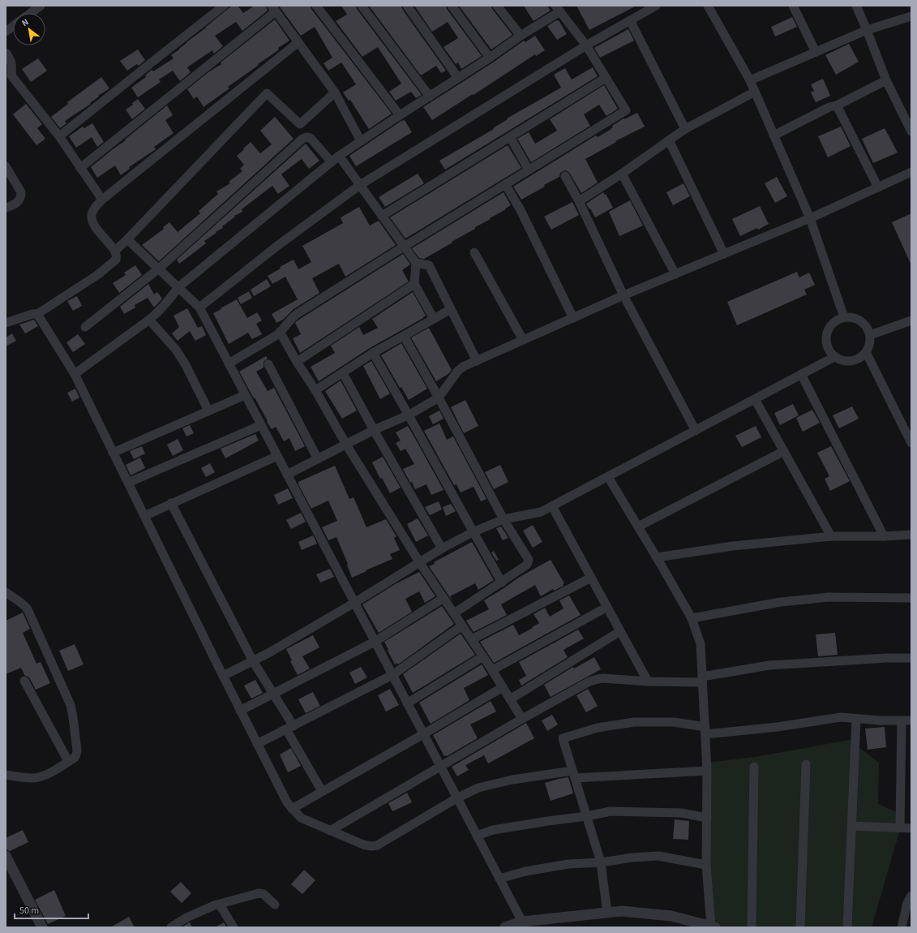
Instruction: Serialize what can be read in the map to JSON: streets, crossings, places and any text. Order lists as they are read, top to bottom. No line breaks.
{"scale_bar":"50 m","north":"top left"}
